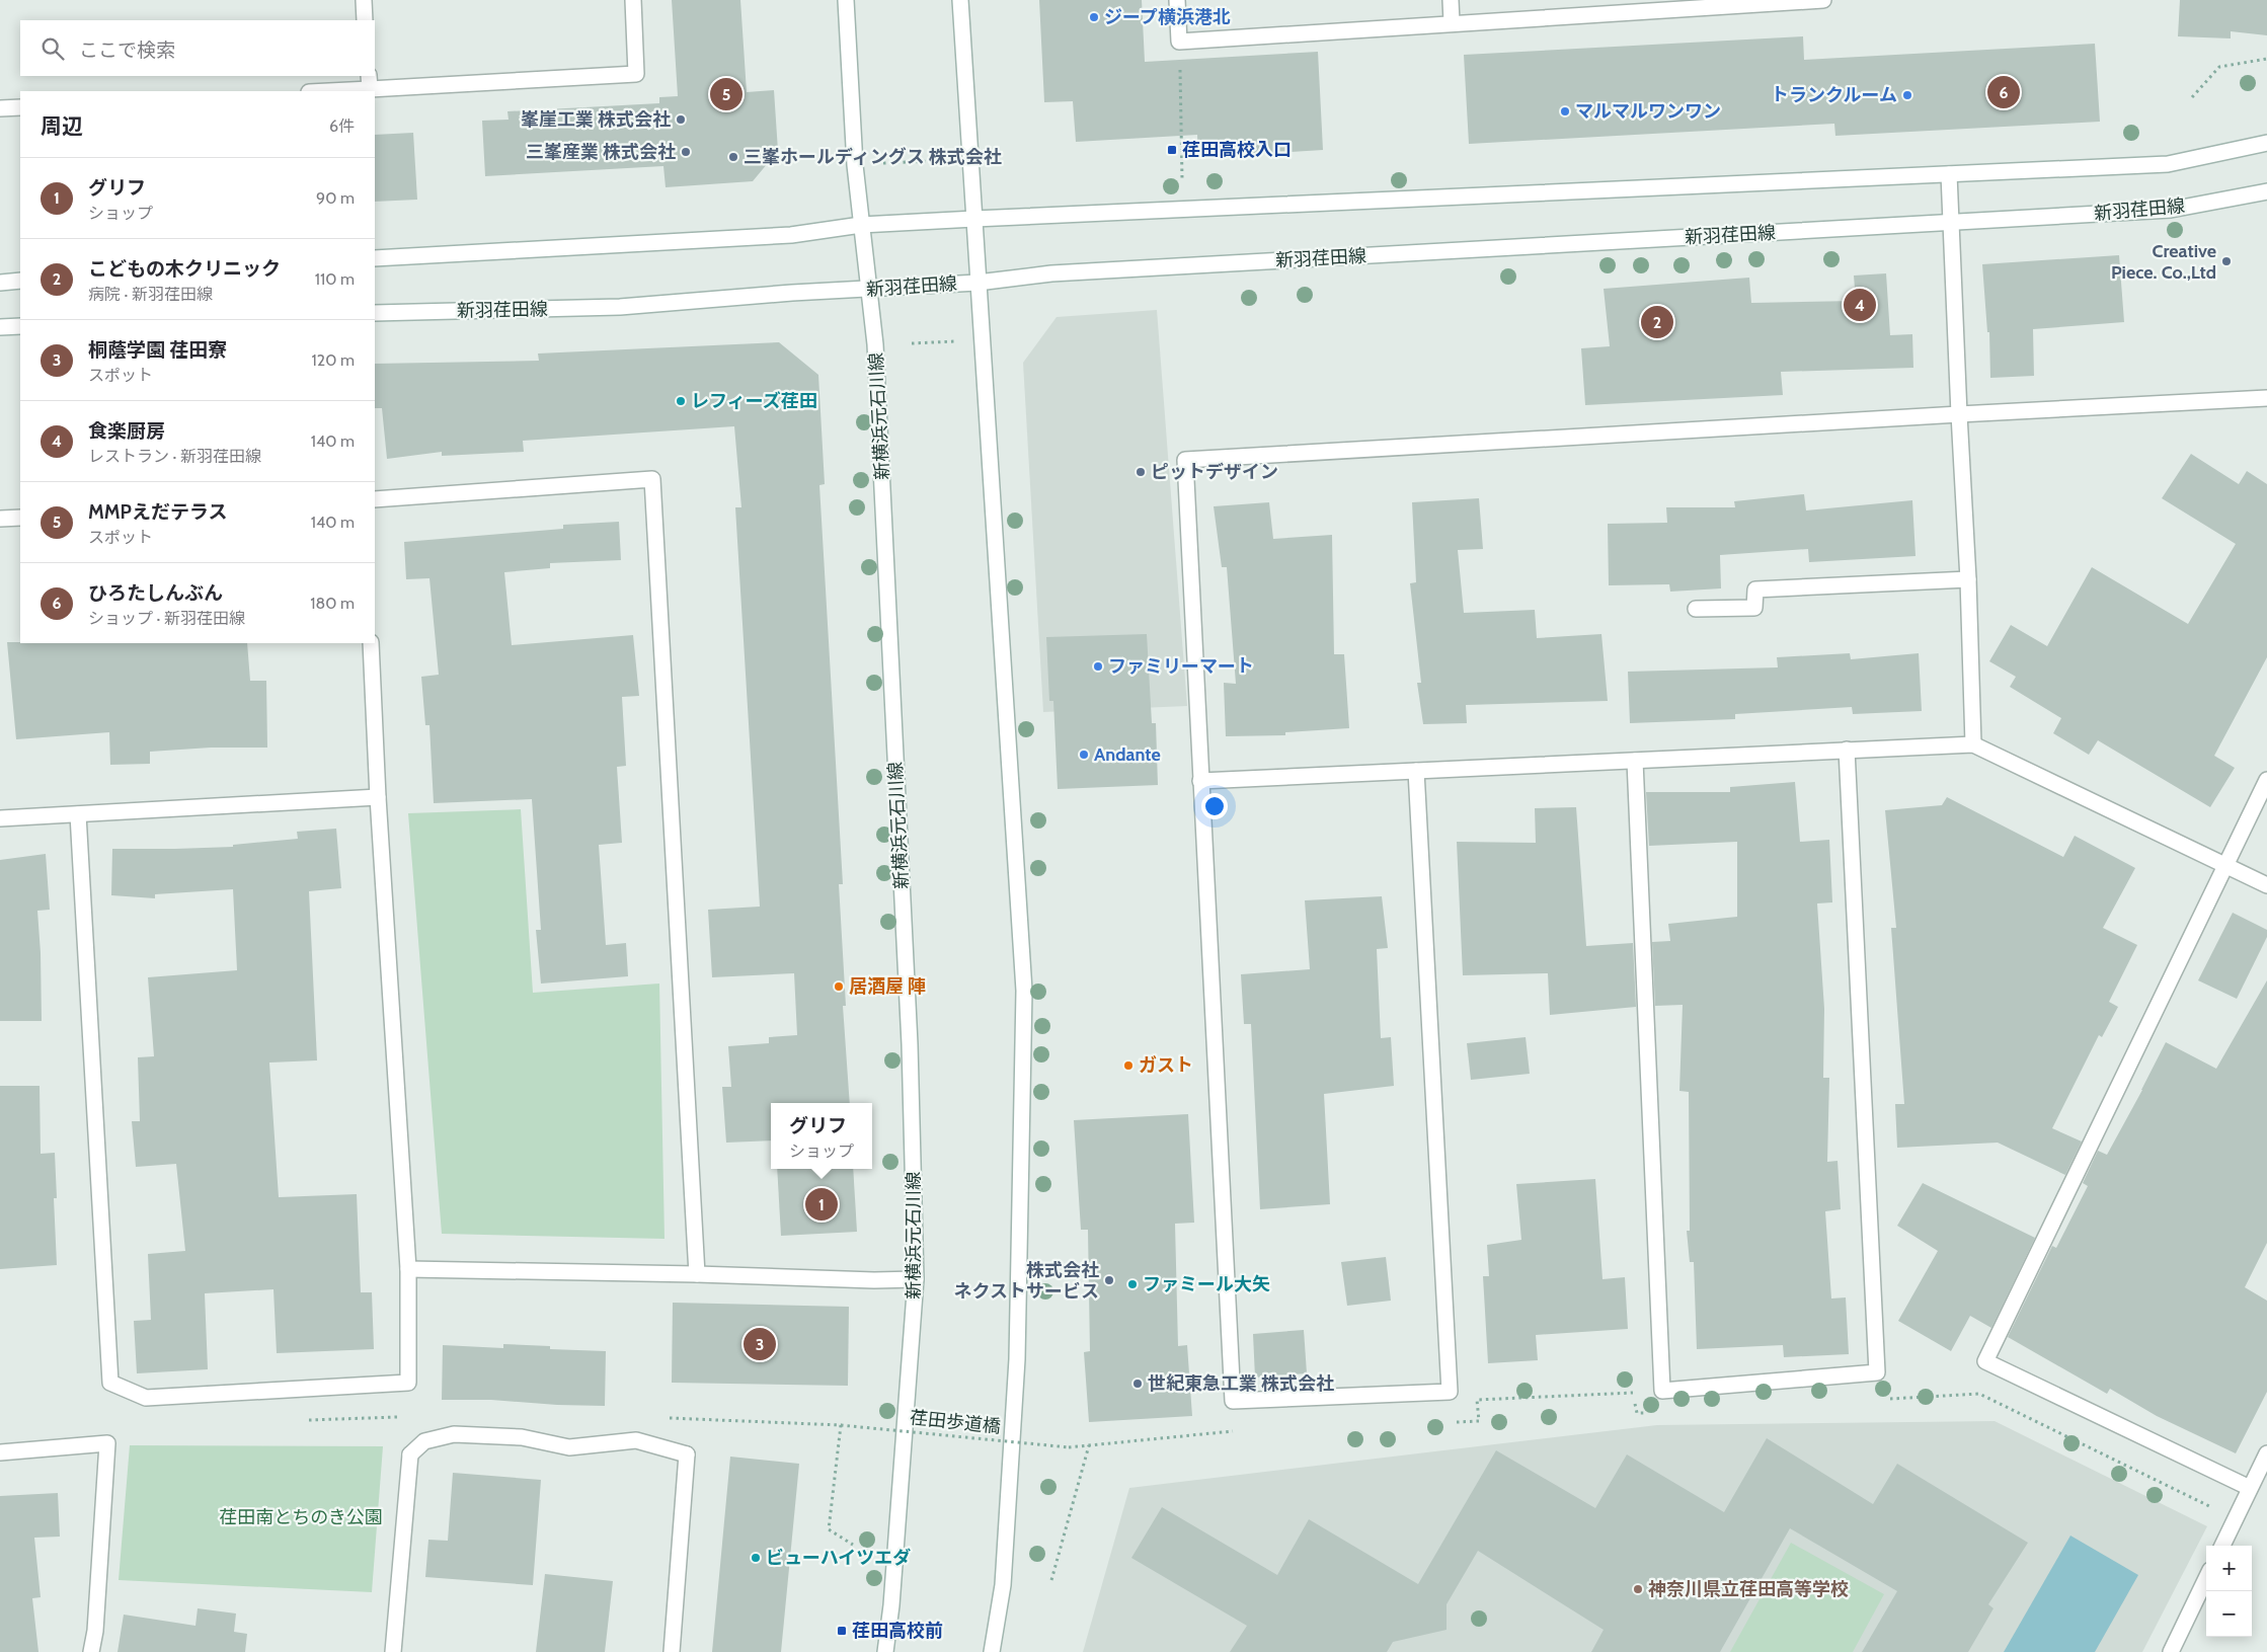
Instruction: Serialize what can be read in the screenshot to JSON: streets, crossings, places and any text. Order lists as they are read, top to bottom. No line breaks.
{"streets":{"street":["新羽荏田線","新横浜元石川線"],"path":["荏田歩道橋"]},"crossings":[["新羽荏田線","新横浜元石川線"]],"parks":["荏田南とちのき公園"],"places":{"other":["ジープ横浜港北","トランクルーム","マルマルワンワン","峯崖工業 株式会社","三峯産業 株式会社","三峯ホールディングス 株式会社","Creative Piece. Co.,Ltd","レフィーズ荏田","ピットデザイン","ファミリーマート","Andante","居酒屋 陣","ガスト","株式会社 ネクストサービス","ファミール大矢","世紀東急工業 株式会社","ビューハイツエダ","神奈川県立荏田高等学校"],"transit":["荏田高校入口","荏田高校前"]},"page":{"search":"ここで検索","pins":["6","5","4","2","1","3"],"heading":["周辺","6件"],"list":[{"mark":"1","name":"グリフ","note":"ショップ","value":"90 m"},{"mark":"2","name":"こどもの木クリニック","note":"病院 · 新羽荏田線","value":"110 m"},{"mark":"3","name":"桐蔭学園 荏田寮","note":"スポット","value":"120 m"},{"mark":"4","name":"食楽厨房","note":"レストラン · 新羽荏田線","value":"140 m"},{"mark":"5","name":"MMPえだテラス","note":"スポット","value":"140 m"},{"mark":"6","name":"ひろたしんぶん","note":"ショップ · 新羽荏田線","value":"180 m"}],"popup":["グリフ","ショップ"],"map_buttons":["+","−"]}}
